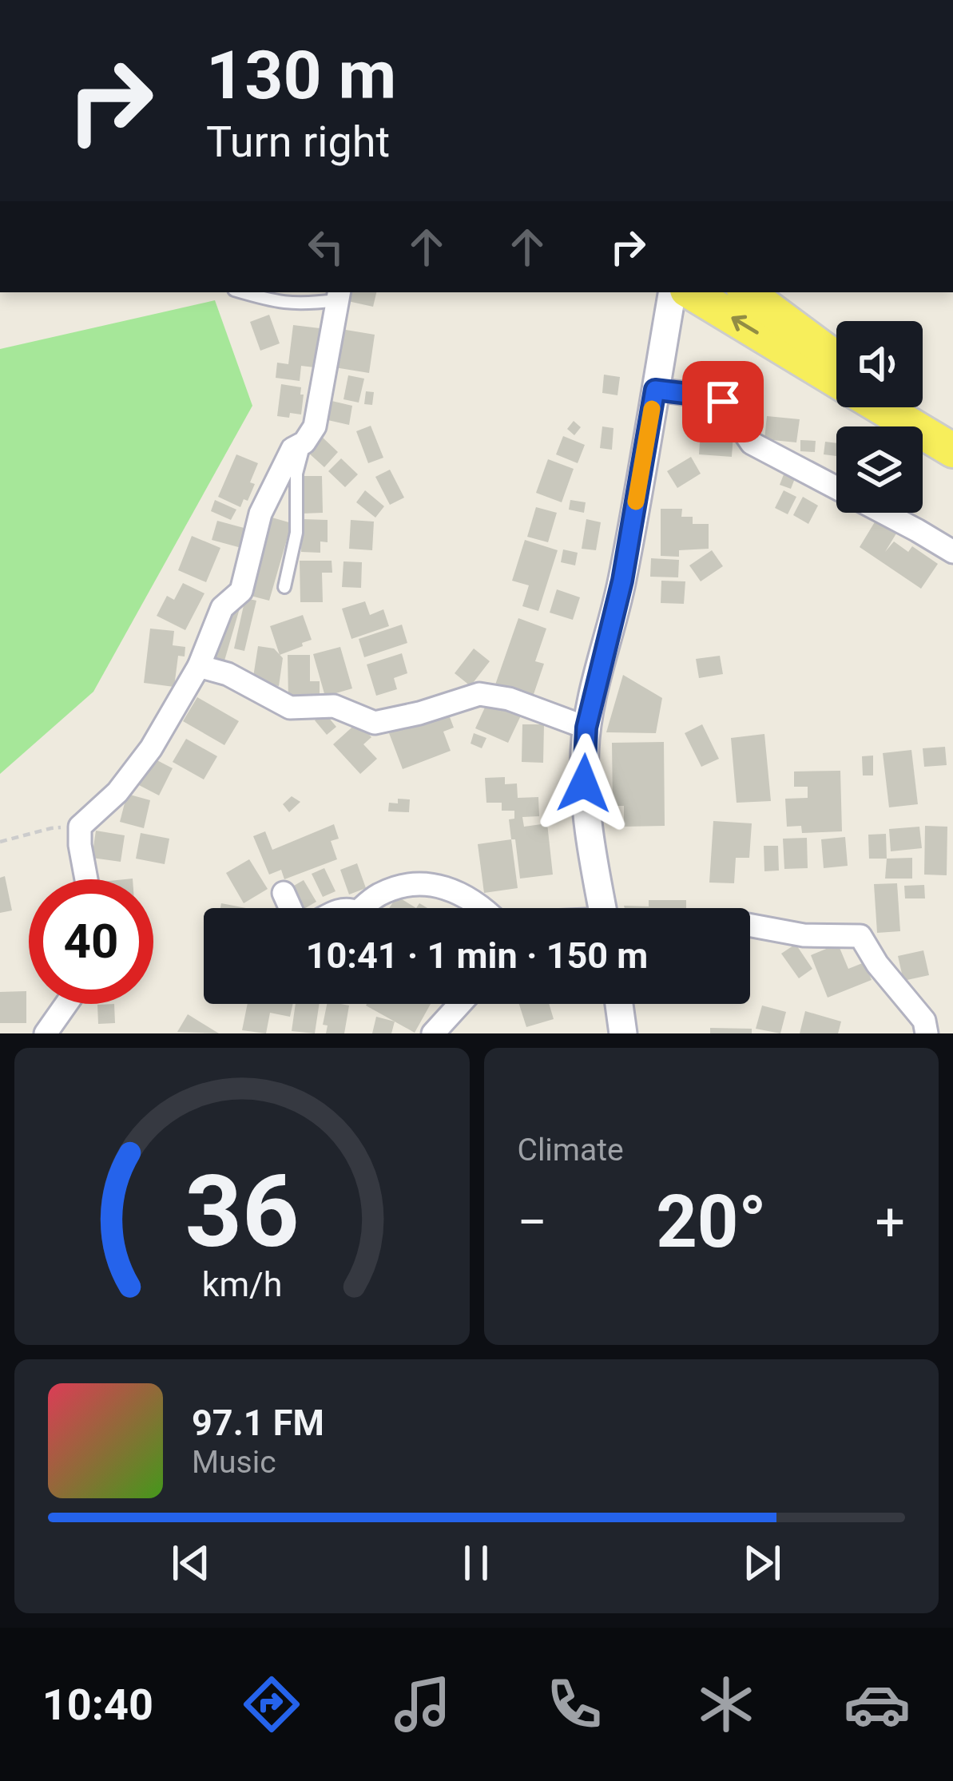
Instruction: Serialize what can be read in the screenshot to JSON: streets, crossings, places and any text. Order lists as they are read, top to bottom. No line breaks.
{"page":{"turn":["130 m","Turn right"],"limit":"40","trip":"10:41 · 1 min · 150 m","tile":"Climate","heat":["−","20°","+"],"song":["97.1 FM","Music"],"tabs":"10:40","gauge":["36","km/h"]}}
